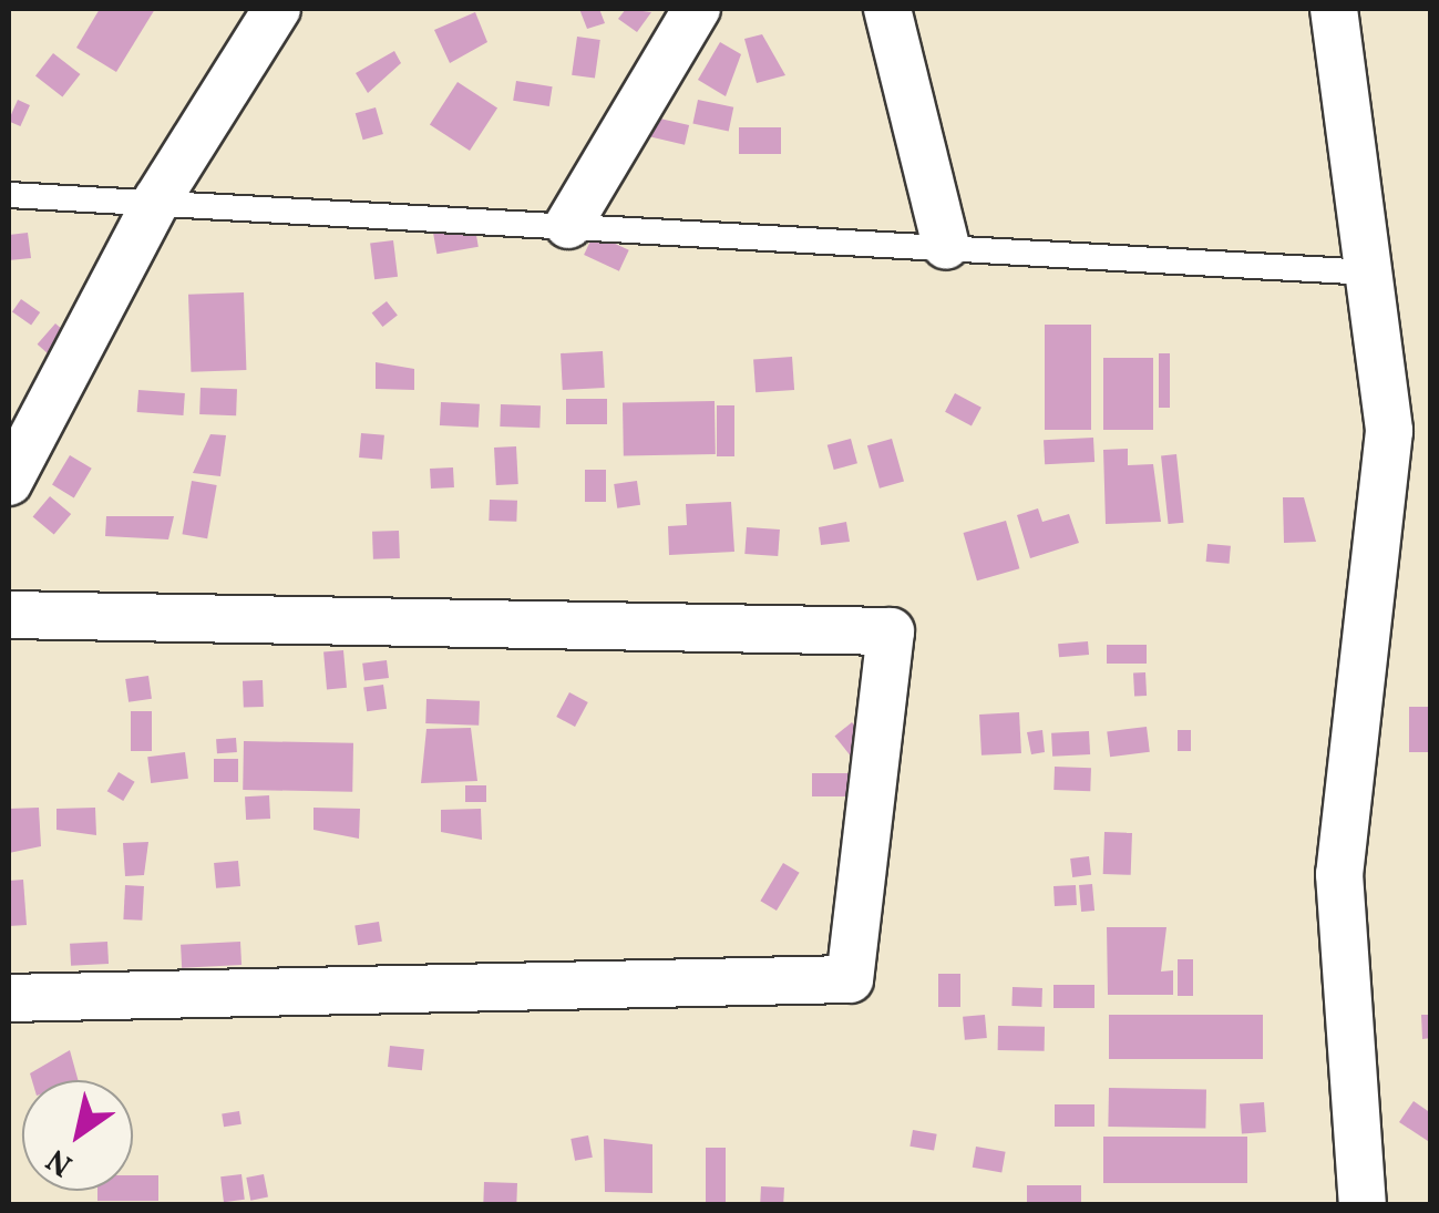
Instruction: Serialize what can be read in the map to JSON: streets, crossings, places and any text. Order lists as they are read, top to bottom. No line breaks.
{"north":"bottom left"}
